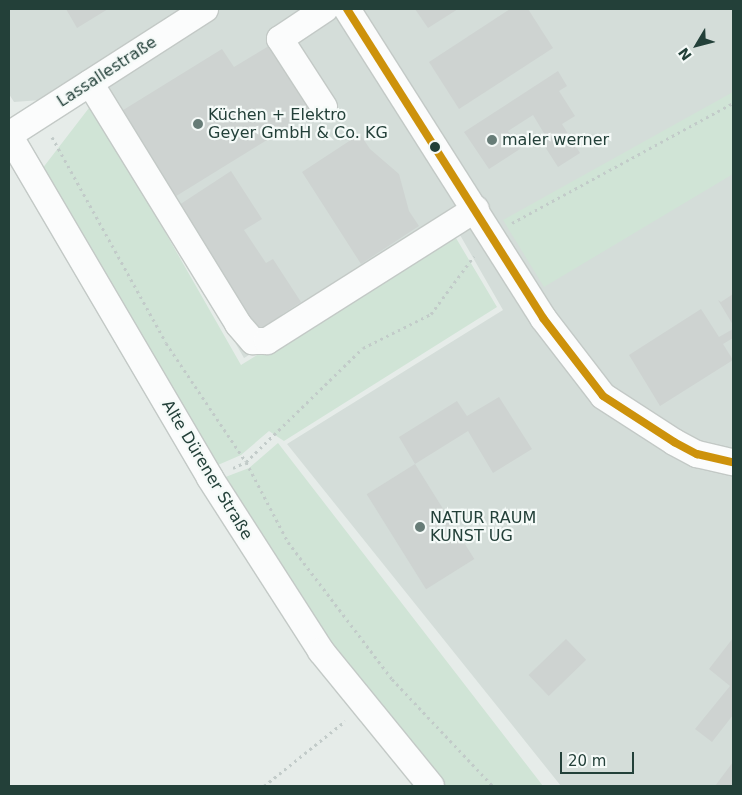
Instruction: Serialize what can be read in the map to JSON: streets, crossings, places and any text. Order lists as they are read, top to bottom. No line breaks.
{"streets":{"street":["Lassallestraße","Alte Dürener Straße"]},"crossings":[["Lassallestraße","Alte Dürener Straße"]],"places":["Küchen + Elektro Geyer GmbH & Co. KG","maler werner","NATUR RAUM KUNST UG"],"scale_bar":"20 m","north":"bottom left"}
